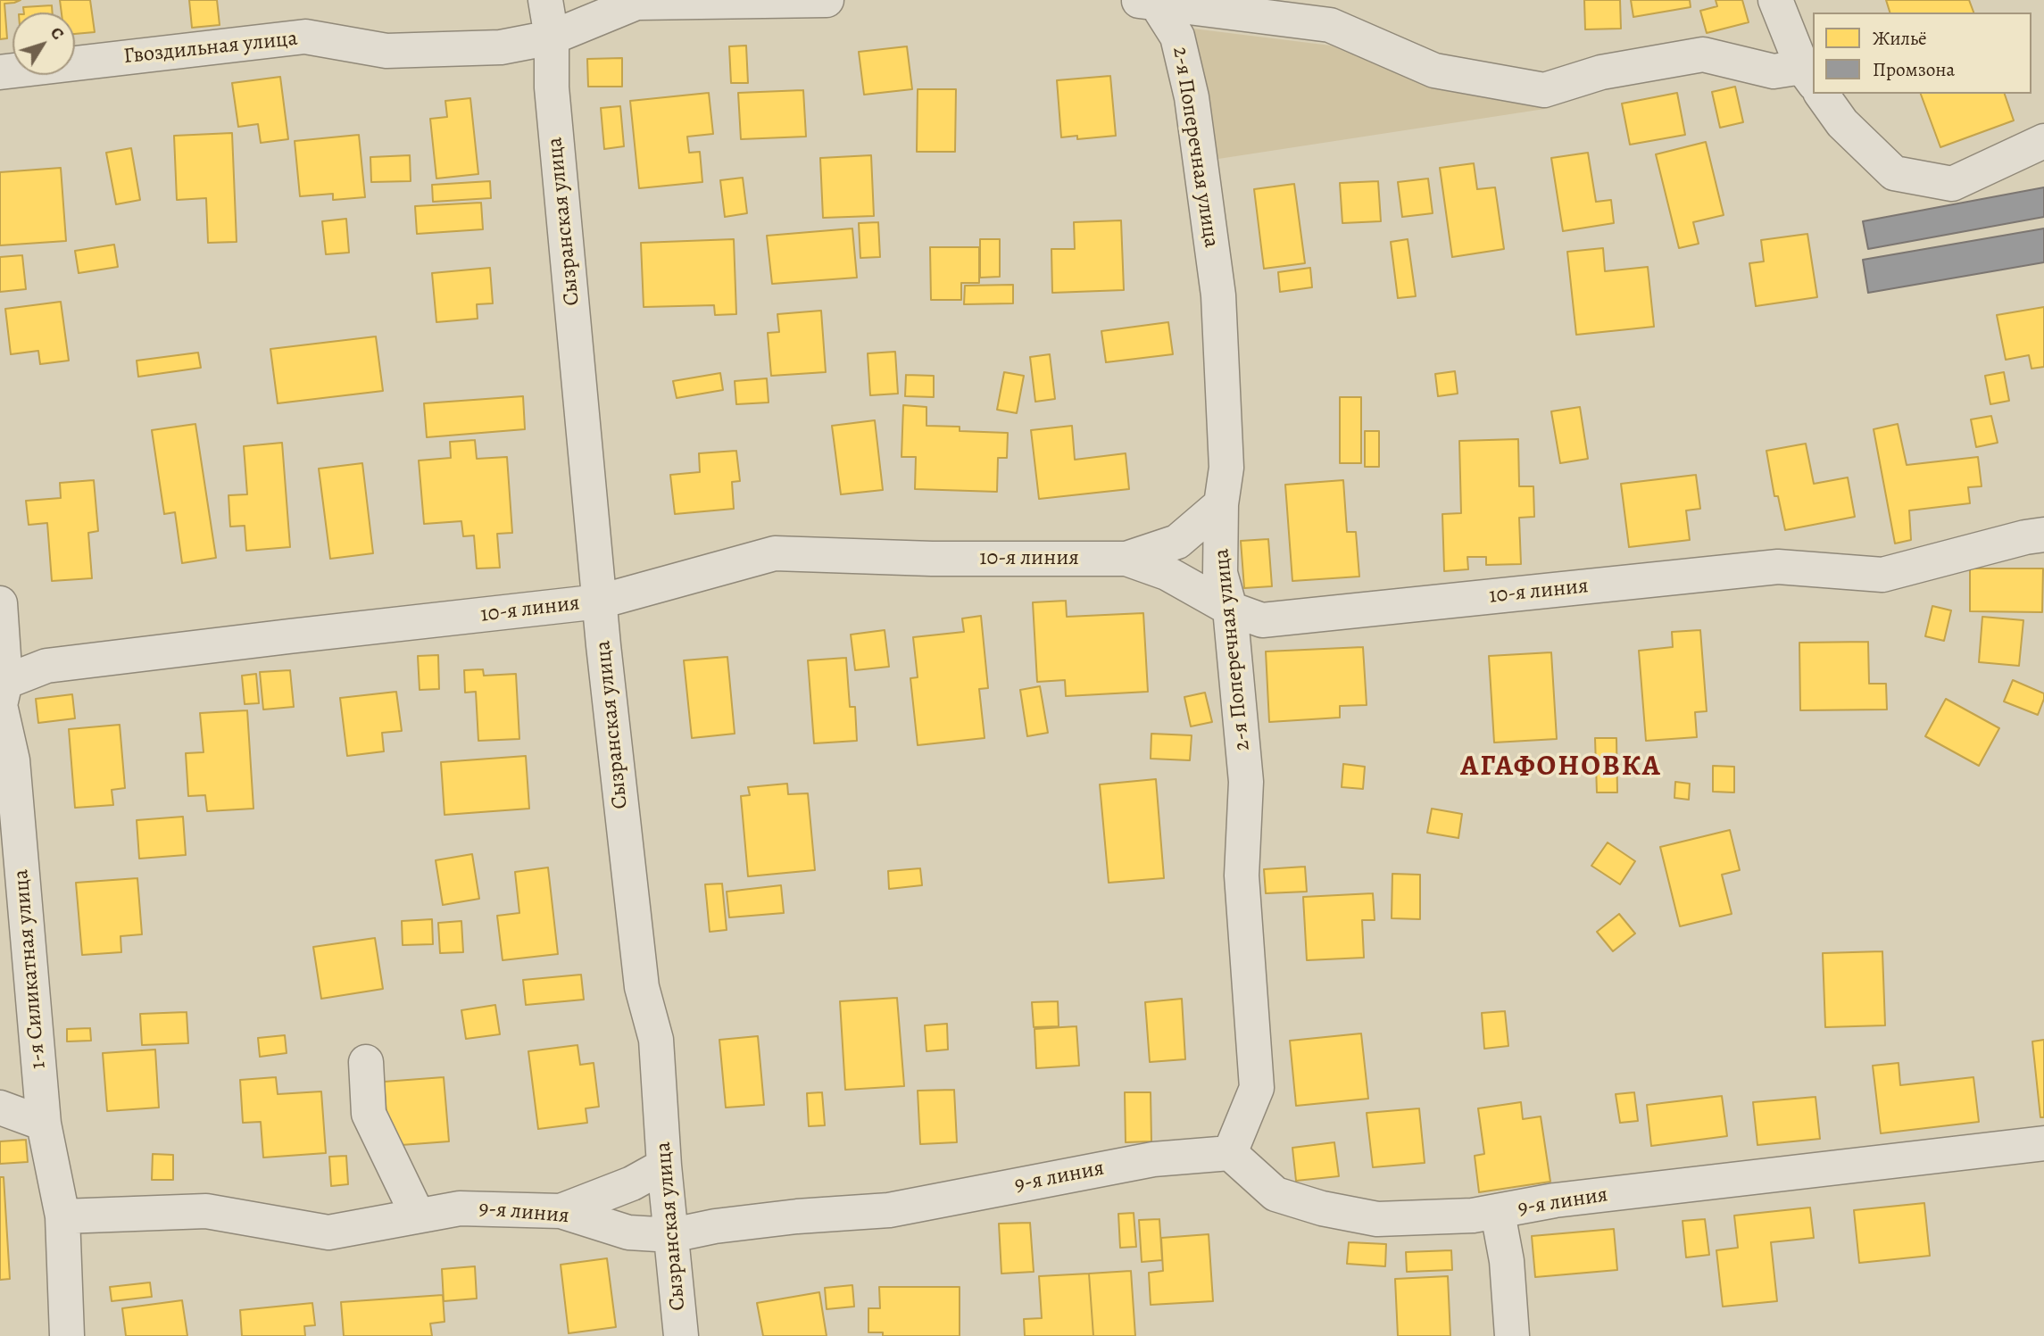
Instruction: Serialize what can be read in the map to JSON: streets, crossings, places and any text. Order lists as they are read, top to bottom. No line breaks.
{"streets":{"street":["Гвоздильная улица","2-я Поперечная улица","Сызранская улица","10-я линия","1-я Силикатная улица","9-я линия"]},"crossings":[["Гвоздильная улица","Сызранская улица"],["2-я Поперечная улица","10-я линия"],["2-я Поперечная улица","9-я линия"],["Сызранская улица","10-я линия"],["Сызранская улица","9-я линия"],["10-я линия","1-я Силикатная улица"],["1-я Силикатная улица","9-я линия"]],"districts":["АГАФОНОВКА"],"legend":["Жильё","Промзона"],"north":"top right"}
